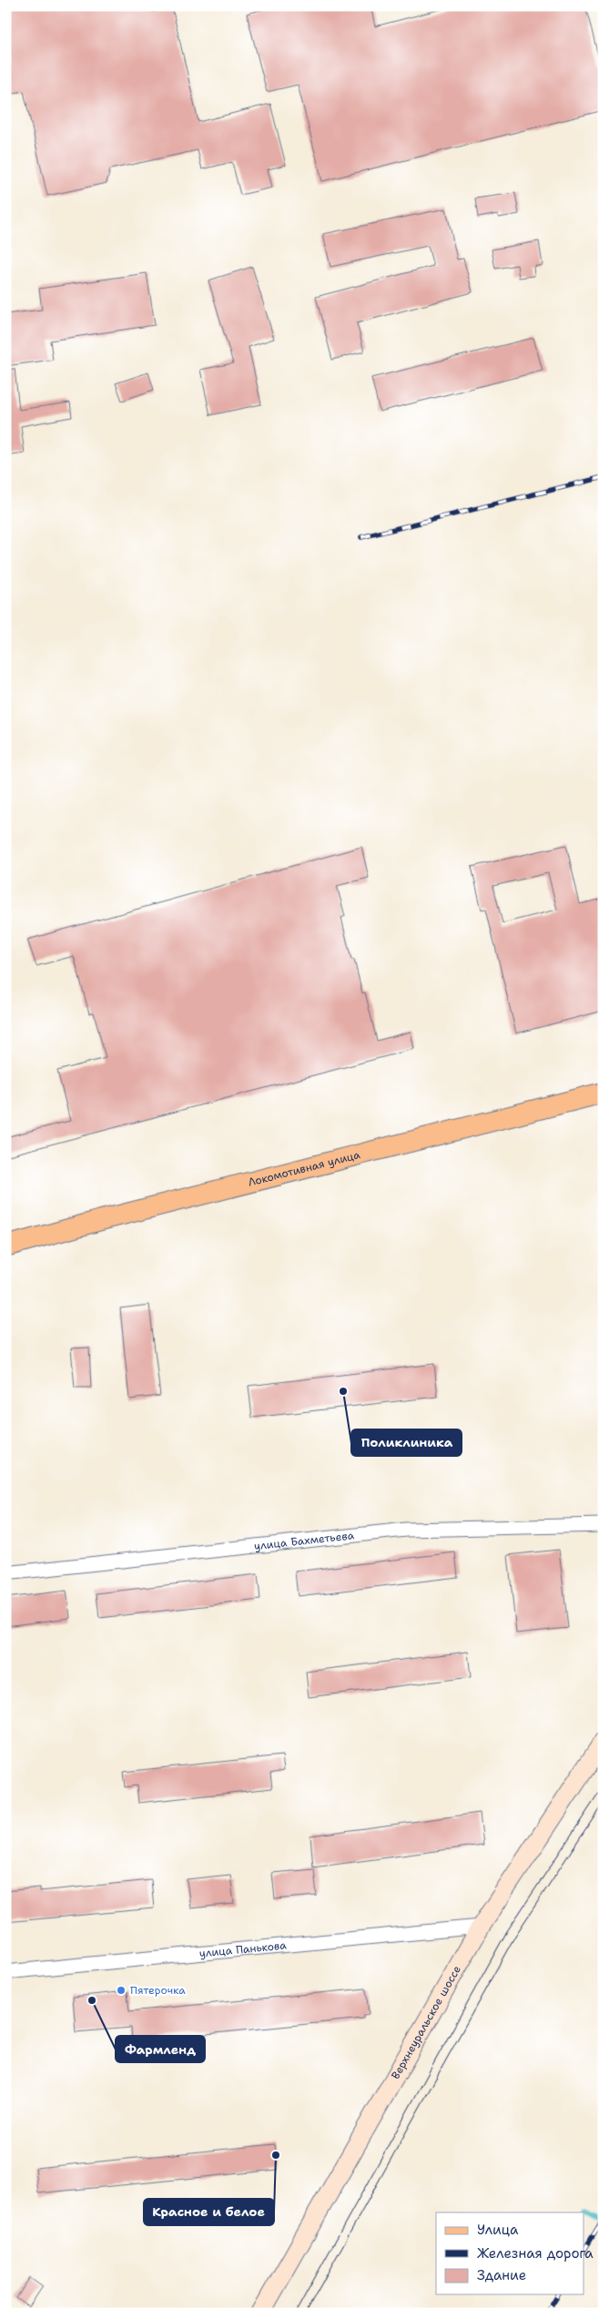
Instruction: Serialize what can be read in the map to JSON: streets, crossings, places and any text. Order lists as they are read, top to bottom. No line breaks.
{"streets":{"main road":["Локомотивная улица","Верхнеуральское шоссе"],"street":["улица Бахметьева","улица Панькова"]},"crossings":[["улица Панькова","Верхнеуральское шоссе"]],"places":["Поликлиника","Пятерочка","Фармленд","Красное и белое"],"legend":["Улица","Железная дорога","Здание"]}
